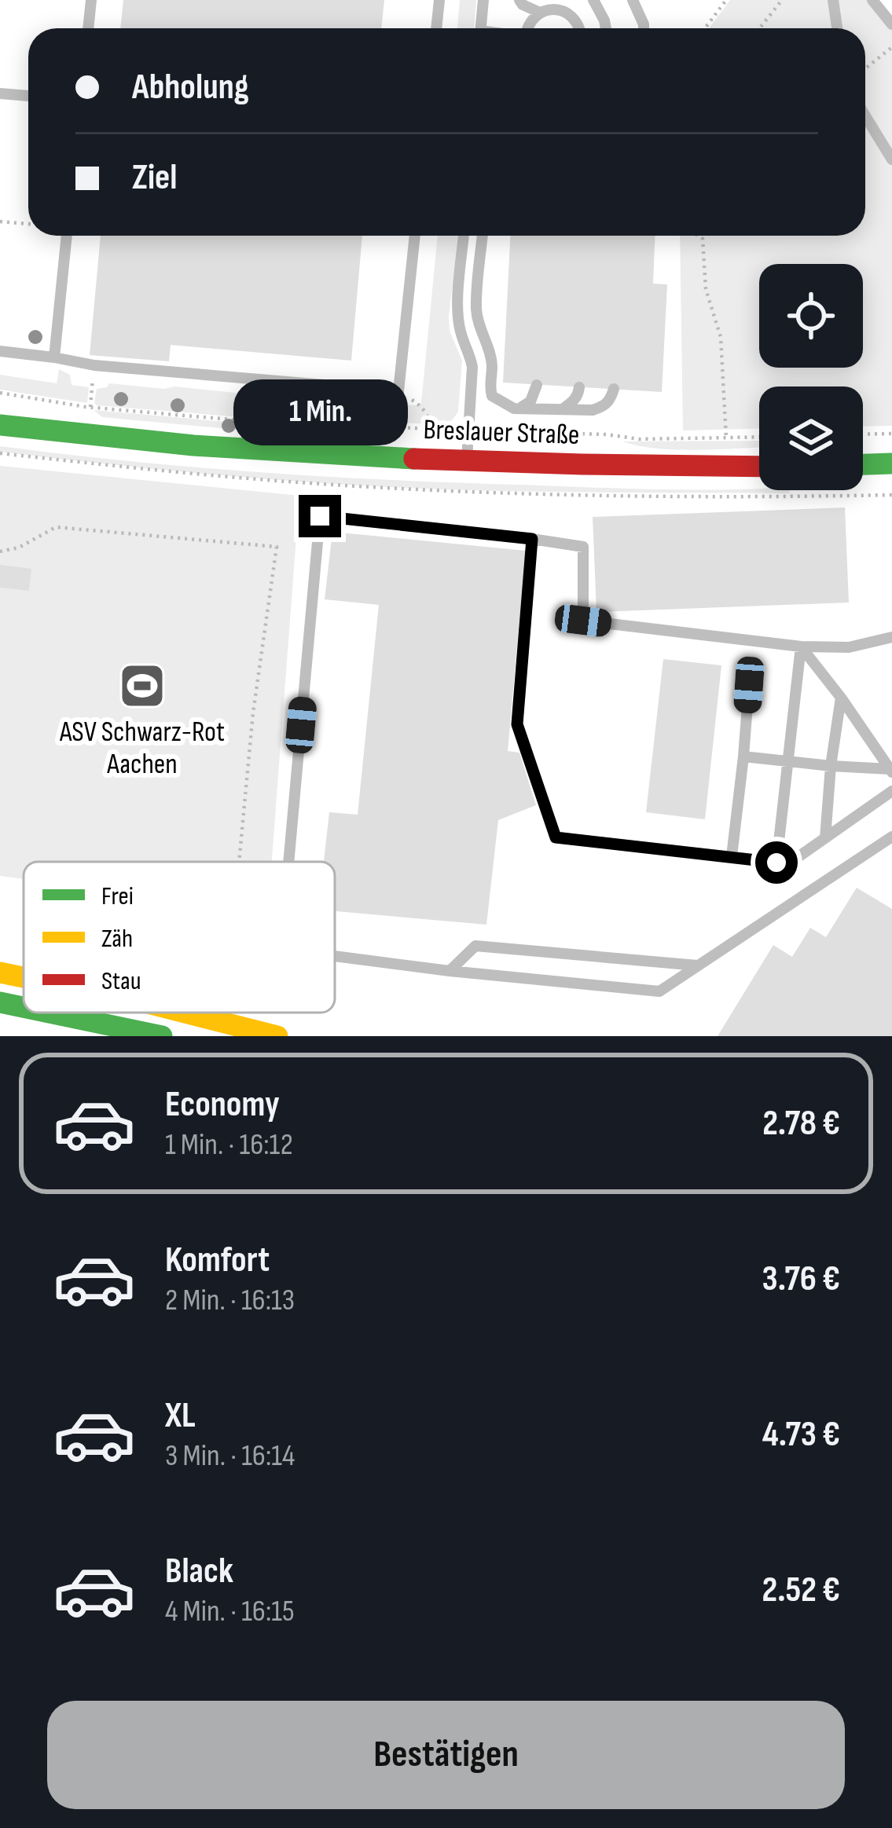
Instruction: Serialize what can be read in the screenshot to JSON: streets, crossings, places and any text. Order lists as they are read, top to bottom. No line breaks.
{"streets":{"main road":["Breslauer Straße"]},"places":{"sports":["ASV Schwarz-Rot Aachen"]},"legend":["Frei","Zäh","Stau"],"page":{"banner":["Abholung","Ziel"],"bubble":"1 Min.","list":[{"name":"Economy","note":"1 Min. · 16:12","value":"2.78 €"},{"name":"Komfort","note":"2 Min. · 16:13","value":"3.76 €"},{"name":"XL","note":"3 Min. · 16:14","value":"4.73 €"},{"name":"Black","note":"4 Min. · 16:15","value":"2.52 €"}],"buttons":"Bestätigen"}}
